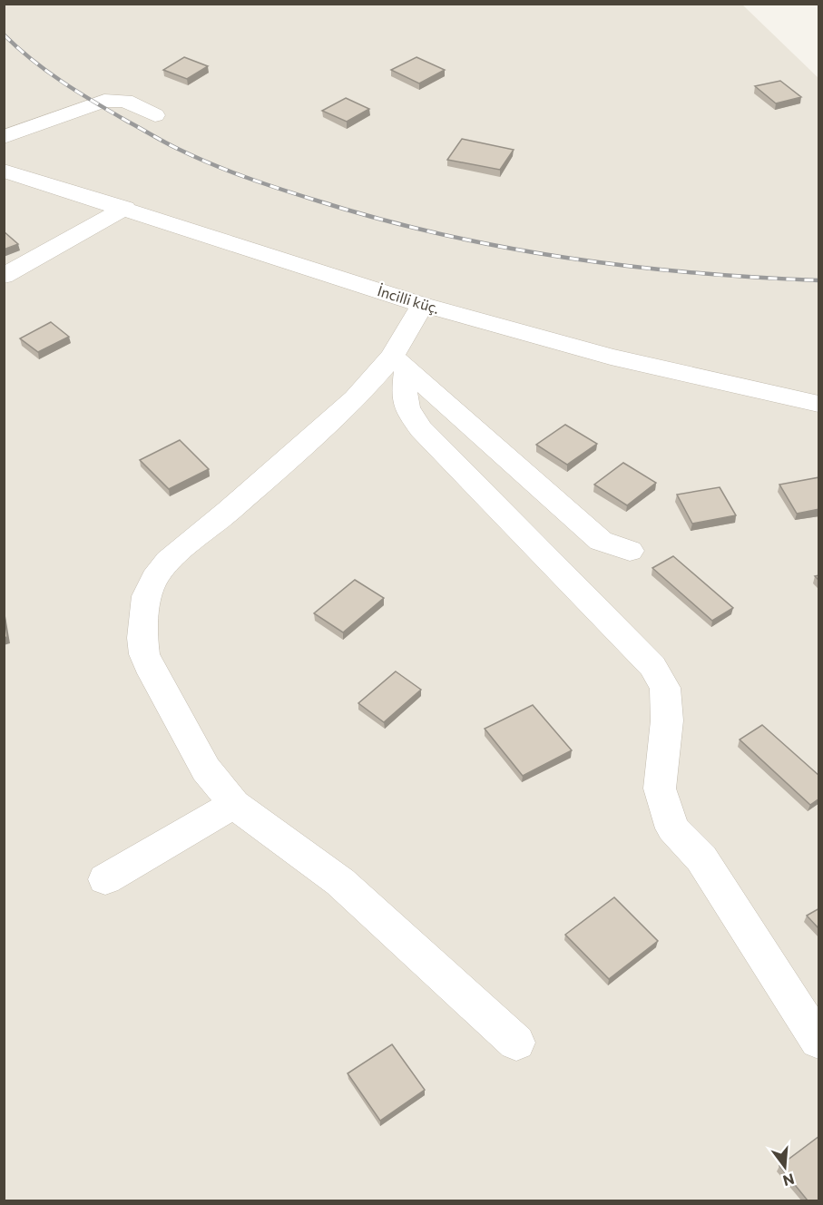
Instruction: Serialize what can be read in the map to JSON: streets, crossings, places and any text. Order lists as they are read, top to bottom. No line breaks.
{"streets":{"street":["İncilli küç."]},"north":"bottom"}
